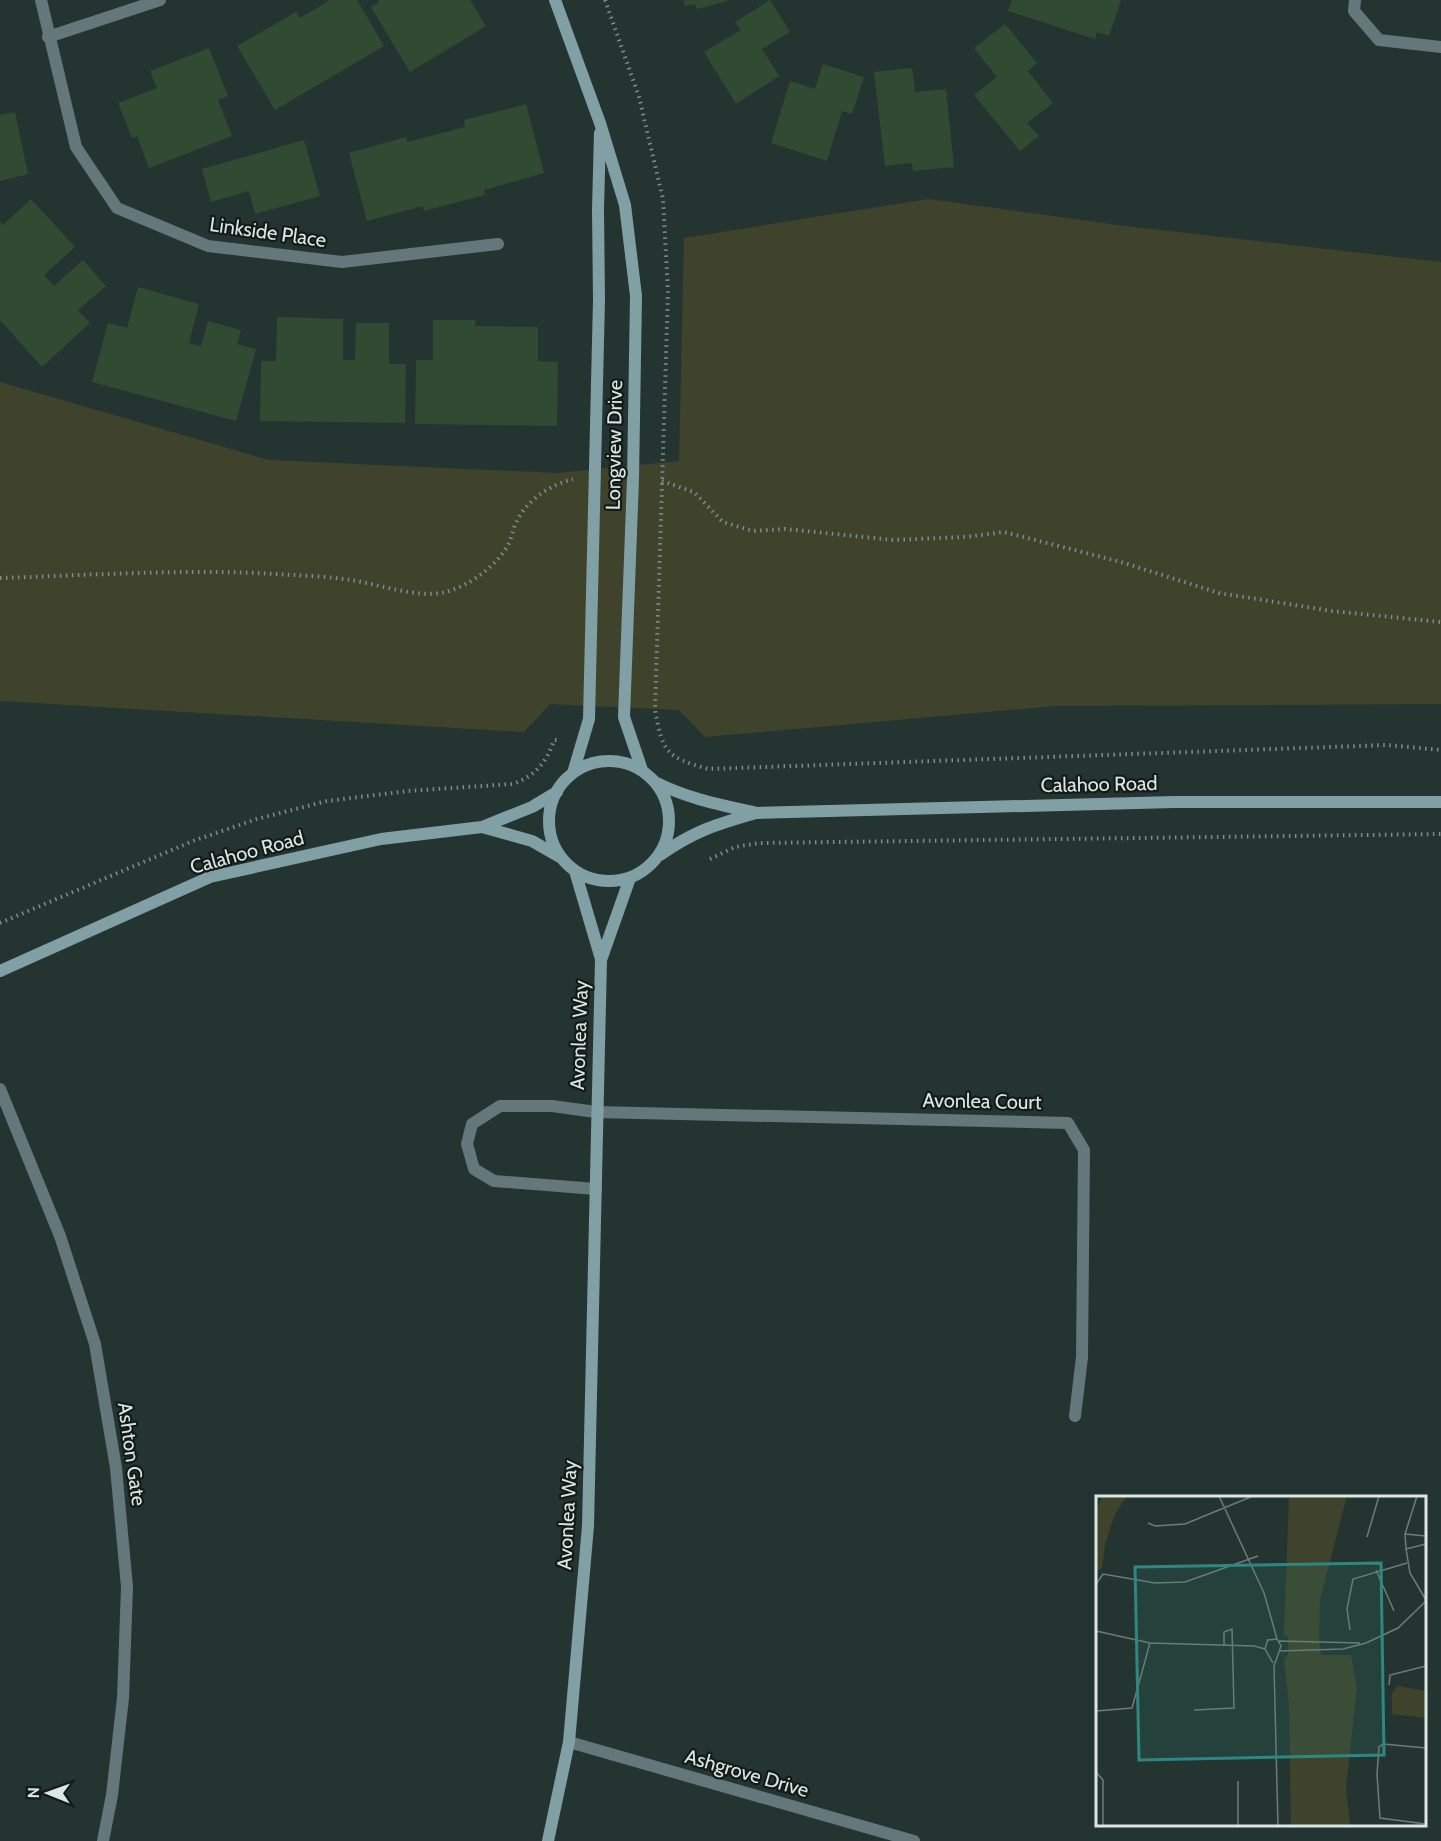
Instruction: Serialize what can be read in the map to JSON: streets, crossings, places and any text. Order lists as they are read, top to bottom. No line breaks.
{"streets":{"street":["Linkside Place","Longview Drive","Calahoo Road","Avonlea Way","Avonlea Court","Ashton Gate","Ashgrove Drive"]},"crossings":[["Longview Drive","Calahoo Road"],["Longview Drive","Avonlea Way"],["Calahoo Road","Avonlea Way"],["Avonlea Way","Avonlea Court"],["Avonlea Way","Ashgrove Drive"]],"north":"left"}
